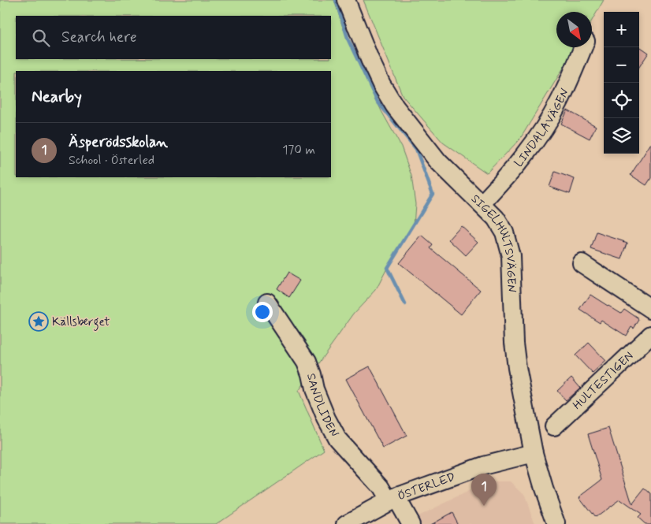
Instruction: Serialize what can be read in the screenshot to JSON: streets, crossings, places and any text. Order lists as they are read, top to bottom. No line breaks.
{"streets":{"street":["LINDALAVÄGEN","SIGELHULTSVÄGEN","HULTESTIGEN","SANDLIDEN","ÖSTERLED"]},"crossings":[["LINDALAVÄGEN","SIGELHULTSVÄGEN"],["SIGELHULTSVÄGEN","ÖSTERLED"],["SANDLIDEN","ÖSTERLED"]],"places":{"place":["Källsberget"]},"north":"bottom right","page":{"map_buttons":["+","−"],"search":"Search here","heading":"Nearby","list":[{"mark":"1","name":"Äsperödsskolan","note":"School · Österled","value":"170 m"}],"pins":"1"}}
